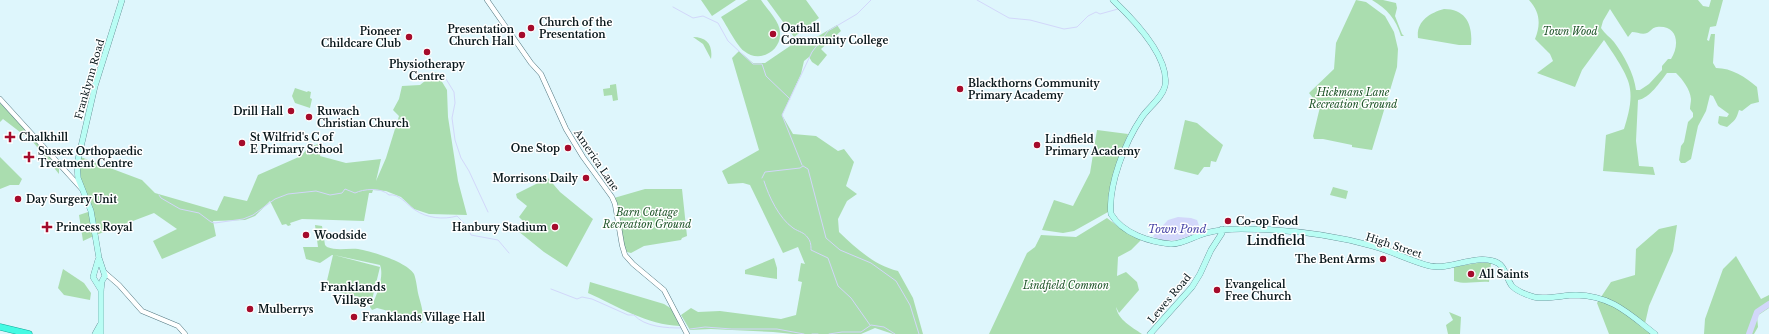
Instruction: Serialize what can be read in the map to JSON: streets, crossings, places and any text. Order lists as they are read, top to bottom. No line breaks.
{"streets":{"main road":["Franklynn Road","High Street","Lewes Road"],"street":["America Lane"]},"crossings":[["High Street","Lewes Road"]],"districts":["Lindfield","Franklands Village"],"water":["Town Pond"],"parks":["Town Wood","Hickmans Lane Recreation Ground","Barn Cottage Recreation Ground","Lindfield Common"],"places":{"other":["Church of the Presentation","Oathall Community College","Presentation Church Hall","Pioneer Childcare Club","Physiotherapy Centre","Blackthorns Community Primary Academy","Drill Hall","Ruwach Christian Church","St Wilfrid's C of E Primary School","Lindfield Primary Academy","One Stop","Morrisons Daily","Day Surgery Unit","Co-op Food","Hanbury Stadium","Woodside","The Bent Arms","All Saints","Evangelical Free Church","Mulberrys","Franklands Village Hall"],"health":["Chalkhill","Sussex Orthopaedic Treatment Centre","Princess Royal"]}}
